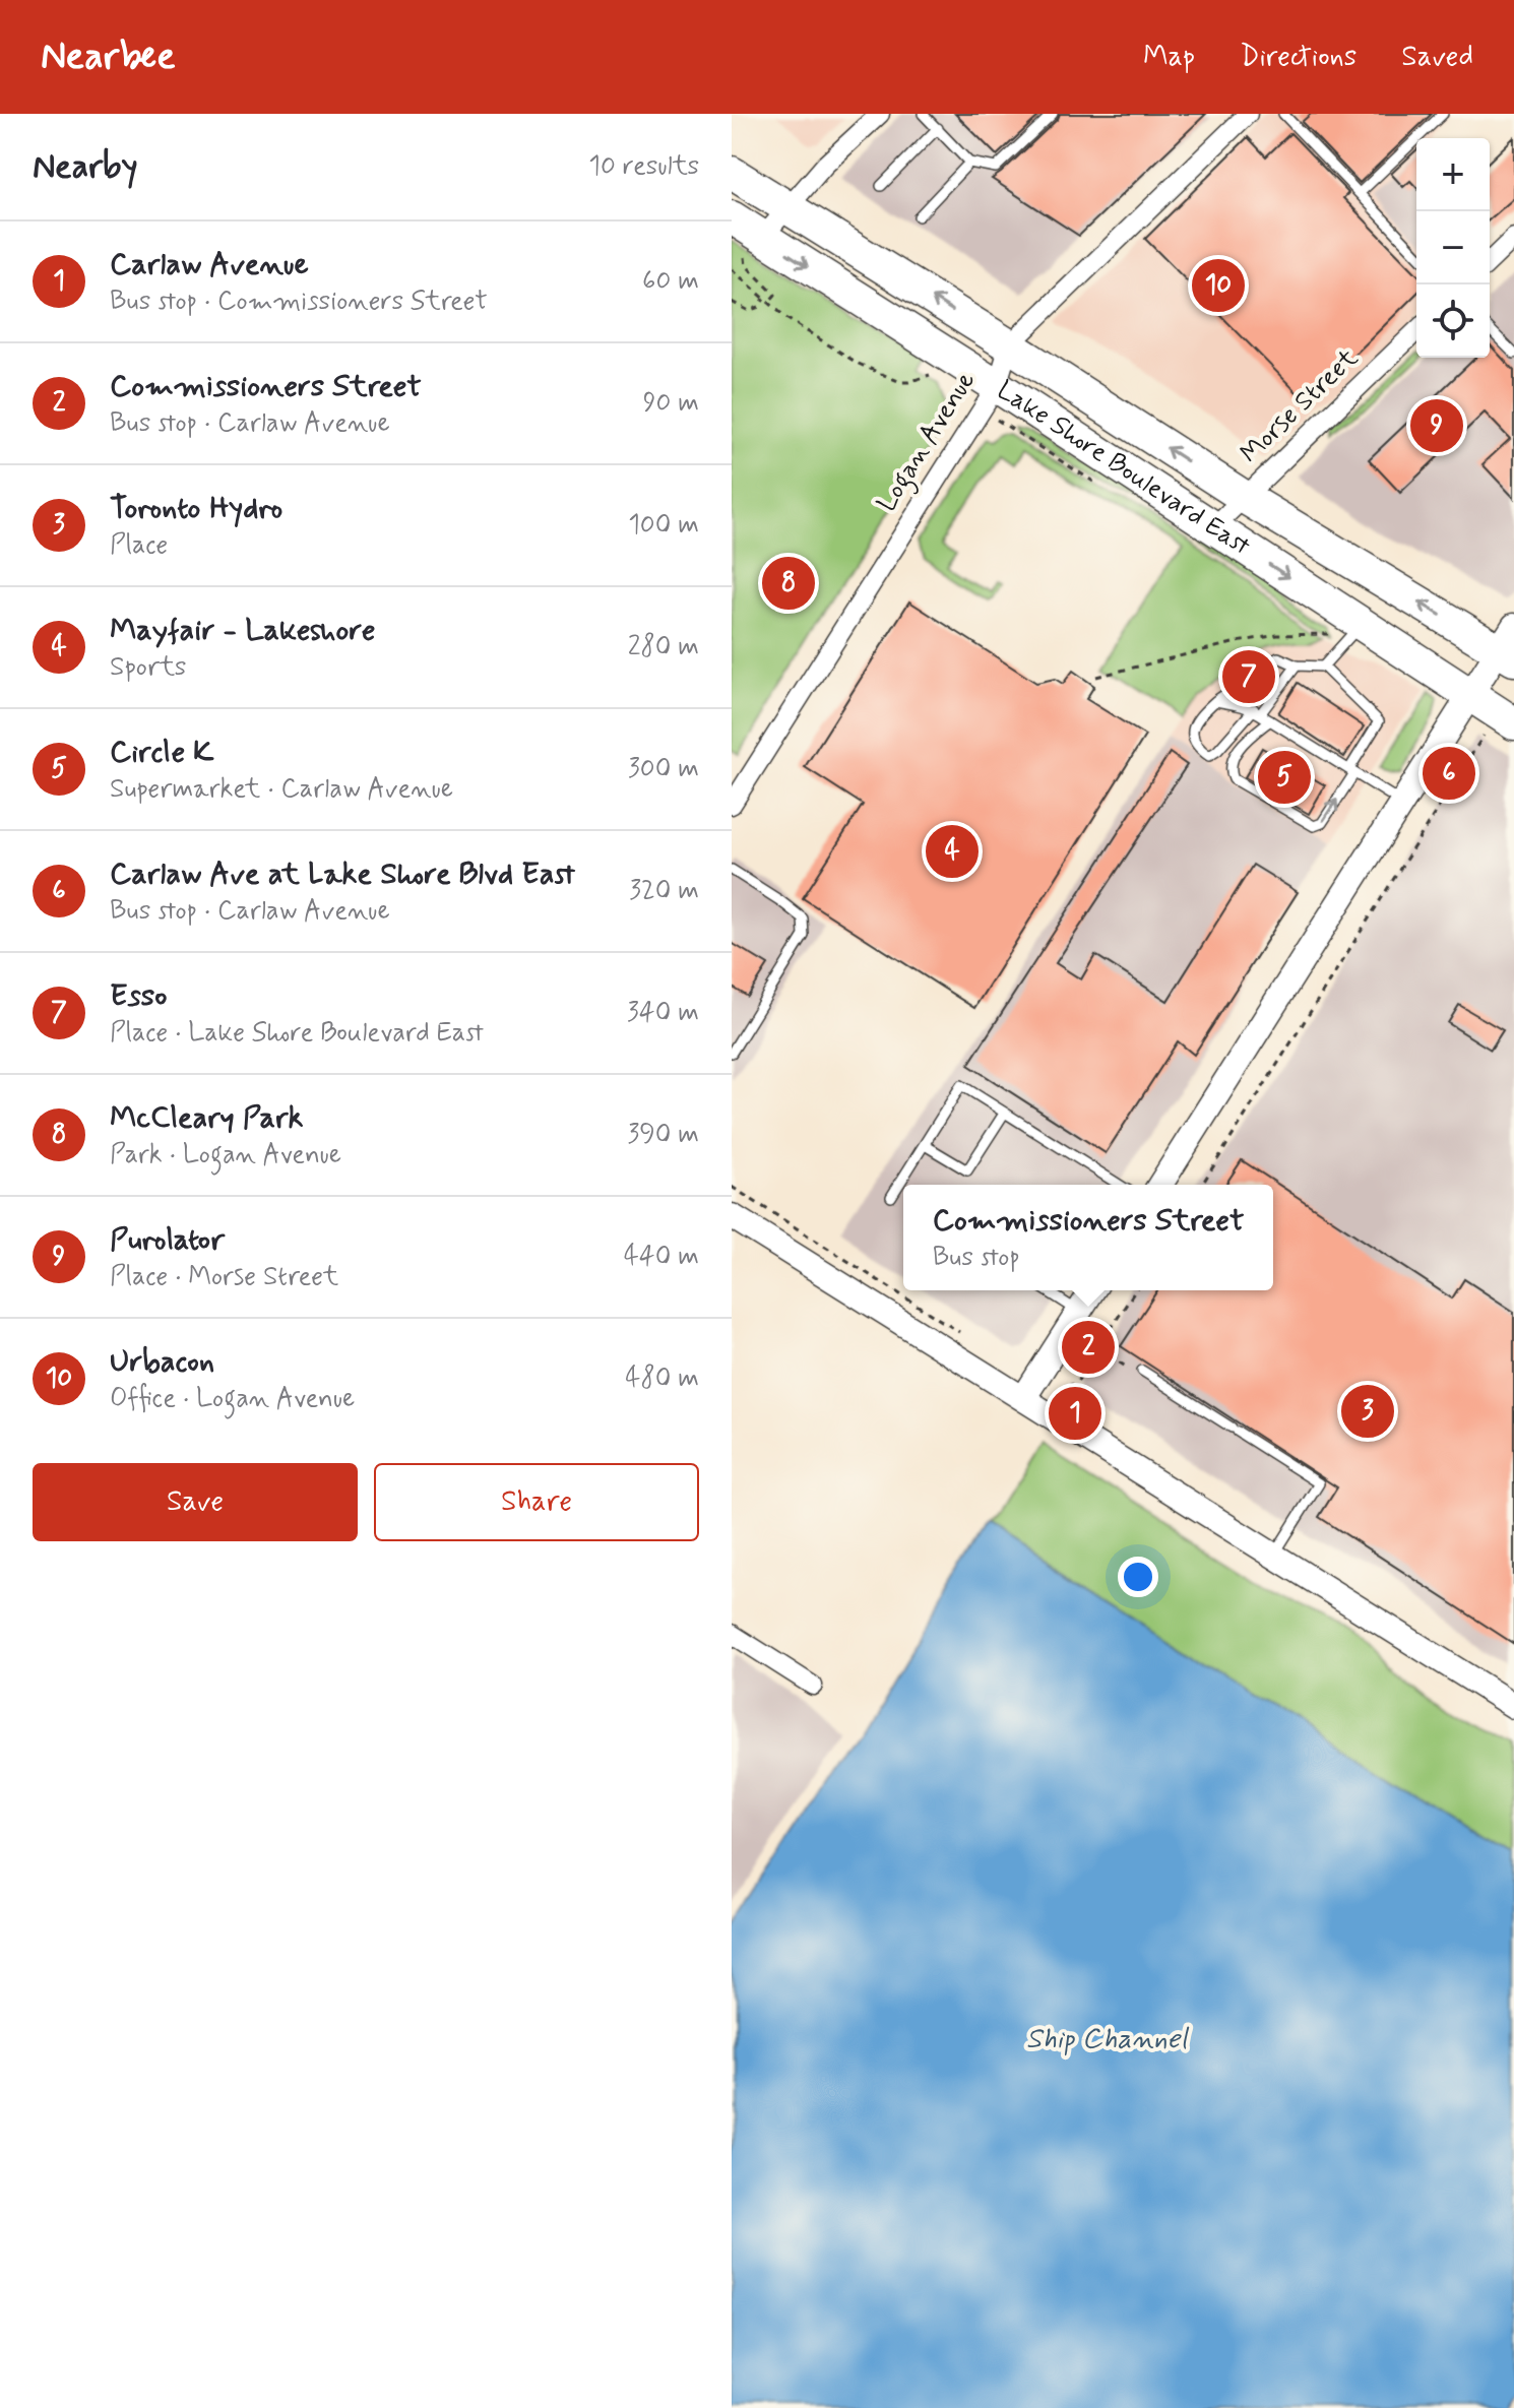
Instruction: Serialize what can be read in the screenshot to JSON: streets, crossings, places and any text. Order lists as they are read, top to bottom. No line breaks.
{"streets":{"highway":["Lake Shore Boulevard East"],"street":["Morse Street","Logan Avenue"]},"crossings":[["Morse Street","Lake Shore Boulevard East"],["Logan Avenue","Lake Shore Boulevard East"]],"water":["Ship Channel"],"page":{"header":"Nearbee","nav":["Map","Directions","Saved"],"heading":["Nearby","10 results"],"map_buttons":["+","−"],"list":[{"mark":"1","name":"Carlaw Avenue","note":"Bus stop · Commissioners Street","value":"60 m"},{"mark":"2","name":"Commissioners Street","note":"Bus stop · Carlaw Avenue","value":"90 m"},{"mark":"3","name":"Toronto Hydro","note":"Place","value":"100 m"},{"mark":"4","name":"Mayfair - Lakeshore","note":"Sports","value":"280 m"},{"mark":"5","name":"Circle K","note":"Supermarket · Carlaw Avenue","value":"300 m"},{"mark":"6","name":"Carlaw Ave at Lake Shore Blvd East","note":"Bus stop · Carlaw Avenue","value":"320 m"},{"mark":"7","name":"Esso","note":"Place · Lake Shore Boulevard East","value":"340 m"},{"mark":"8","name":"McCleary Park","note":"Park · Logan Avenue","value":"390 m"},{"mark":"9","name":"Purolator","note":"Place · Morse Street","value":"440 m"},{"mark":"10","name":"Urbacon","note":"Office · Logan Avenue","value":"480 m"}],"pins":["10","9","8","7","6","5","4","2","3","1"],"popup":["Commissioners Street","Bus stop"],"buttons":["Save","Share"]}}
